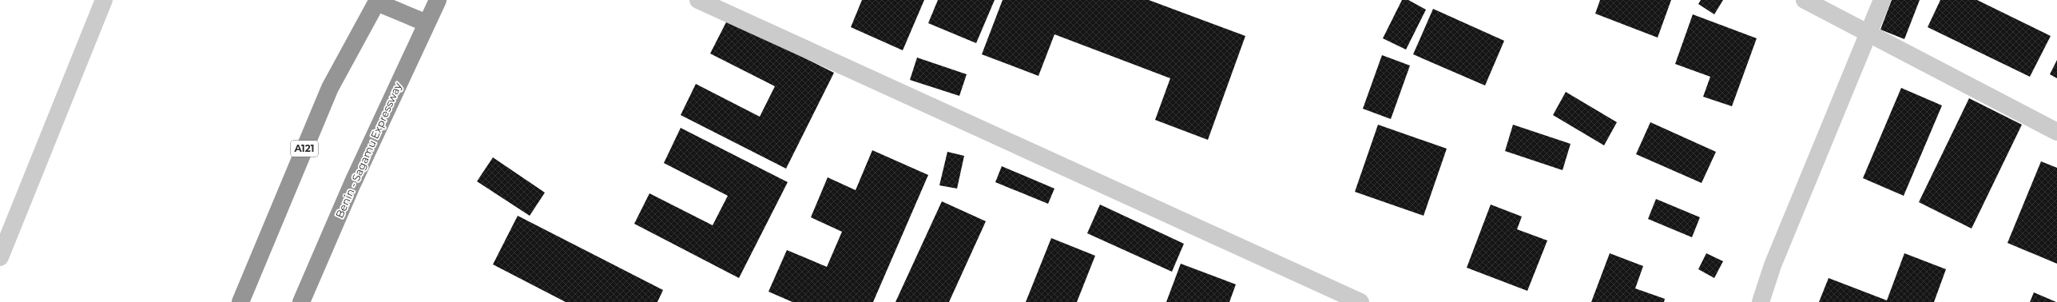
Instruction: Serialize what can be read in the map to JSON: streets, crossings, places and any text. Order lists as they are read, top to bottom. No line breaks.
{"streets":{"highway":["A121","Benin - Sagamu Expressway"]}}
